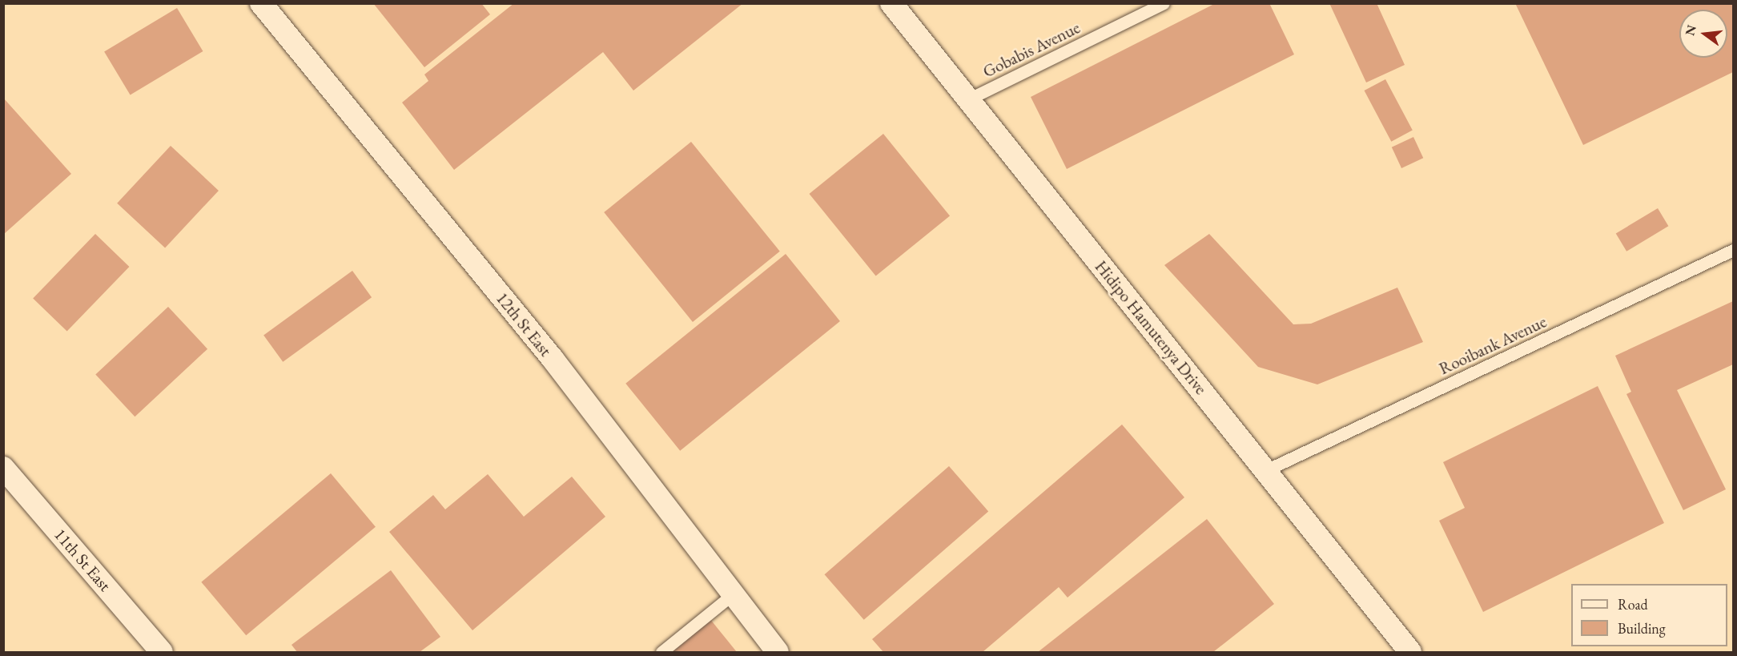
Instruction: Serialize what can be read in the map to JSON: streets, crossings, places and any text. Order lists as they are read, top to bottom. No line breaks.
{"streets":{"street":["12th St East","Hidipo Hamutenya Drive","11th St East"],"lane":["Gobabis Avenue","Rooibank Avenue"]},"crossings":[["Gobabis Avenue","Hidipo Hamutenya Drive"],["Hidipo Hamutenya Drive","Rooibank Avenue"]],"legend":["Road","Building"],"north":"left"}
